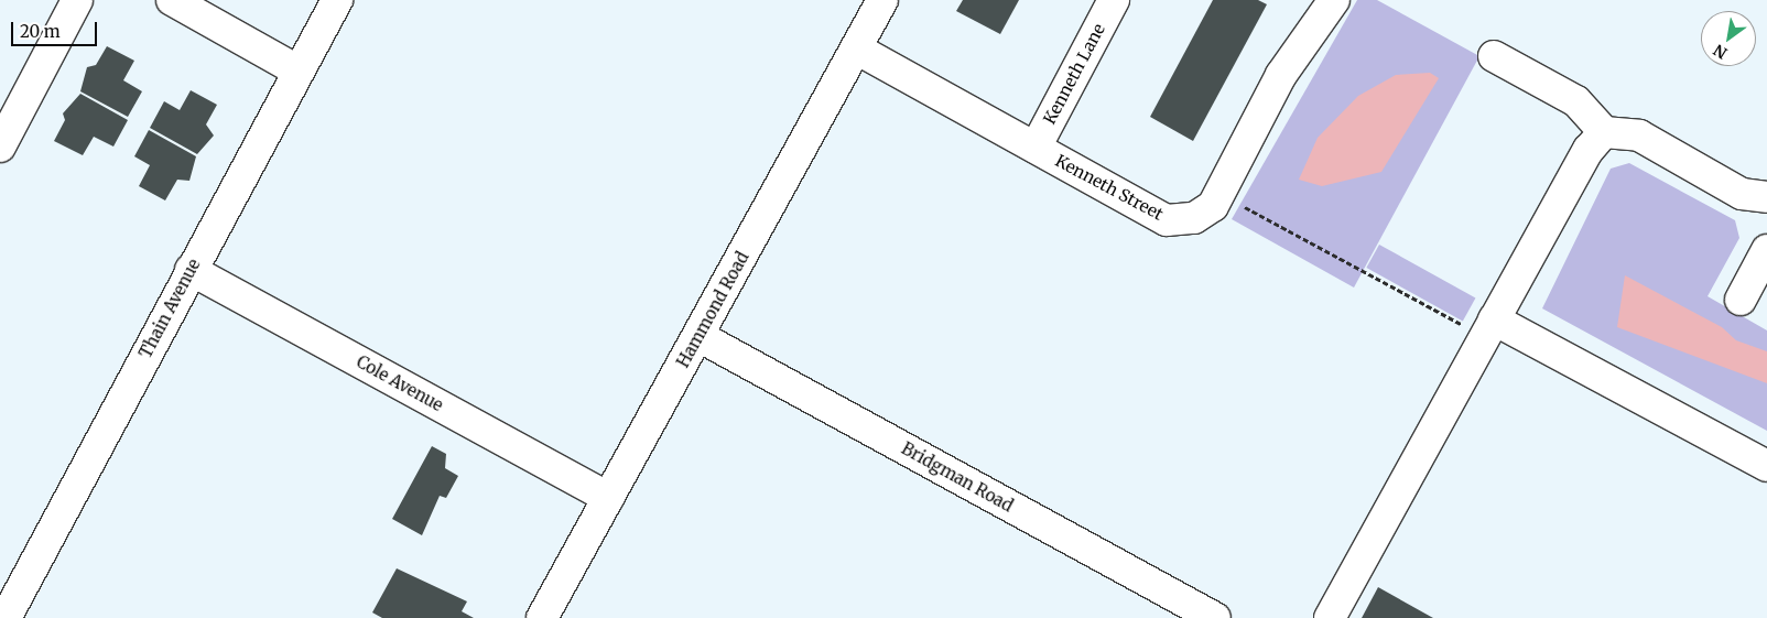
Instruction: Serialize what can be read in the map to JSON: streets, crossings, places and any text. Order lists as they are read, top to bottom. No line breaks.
{"streets":{"street":["Kenneth Lane","Kenneth Street","Thain Avenue","Hammond Road","Cole Avenue","Bridgman Road"]},"crossings":[["Kenneth Lane","Kenneth Street"],["Kenneth Street","Hammond Road"],["Thain Avenue","Cole Avenue"],["Hammond Road","Cole Avenue"],["Hammond Road","Bridgman Road"]],"scale_bar":"20 m","north":"bottom left"}
